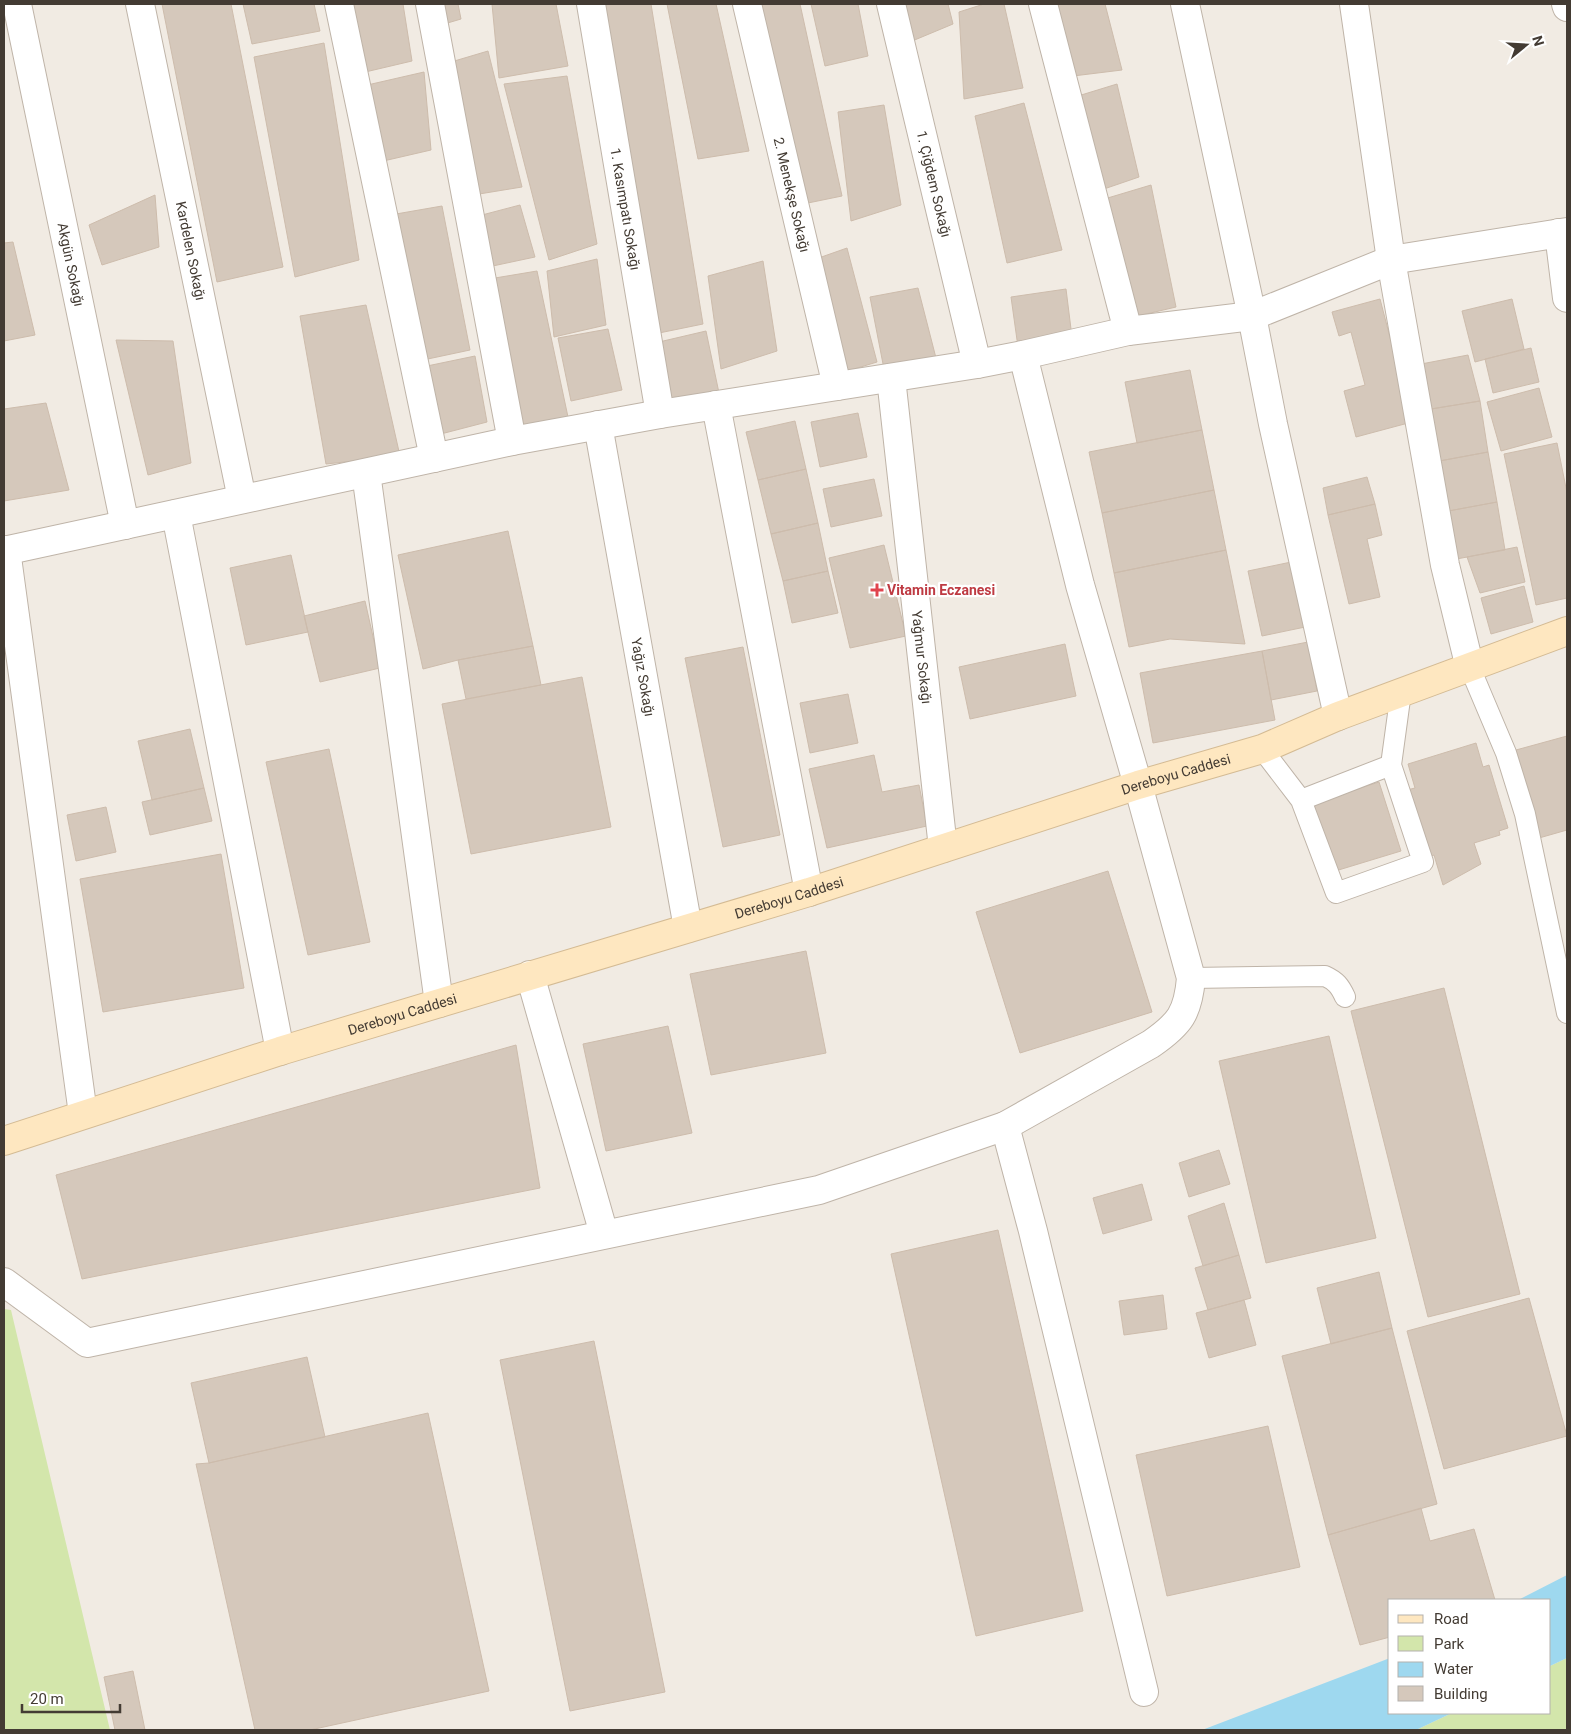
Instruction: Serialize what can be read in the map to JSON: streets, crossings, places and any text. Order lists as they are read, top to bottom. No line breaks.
{"streets":{"main road":["Dereboyu Caddesi"],"street":["1. Çiğdem Sokağı","2. Menekşe Sokağı","1. Kasımpatı Sokağı","Kardelen Sokağı","Akgün Sokağı","Yağmur Sokağı","Yağız Sokağı"]},"crossings":[["Yağmur Sokağı","Dereboyu Caddesi"],["Yağız Sokağı","Dereboyu Caddesi"]],"places":{"health":["Vitamin Eczanesi"]},"legend":["Road","Park","Water","Building"],"scale_bar":"20 m","north":"right"}
